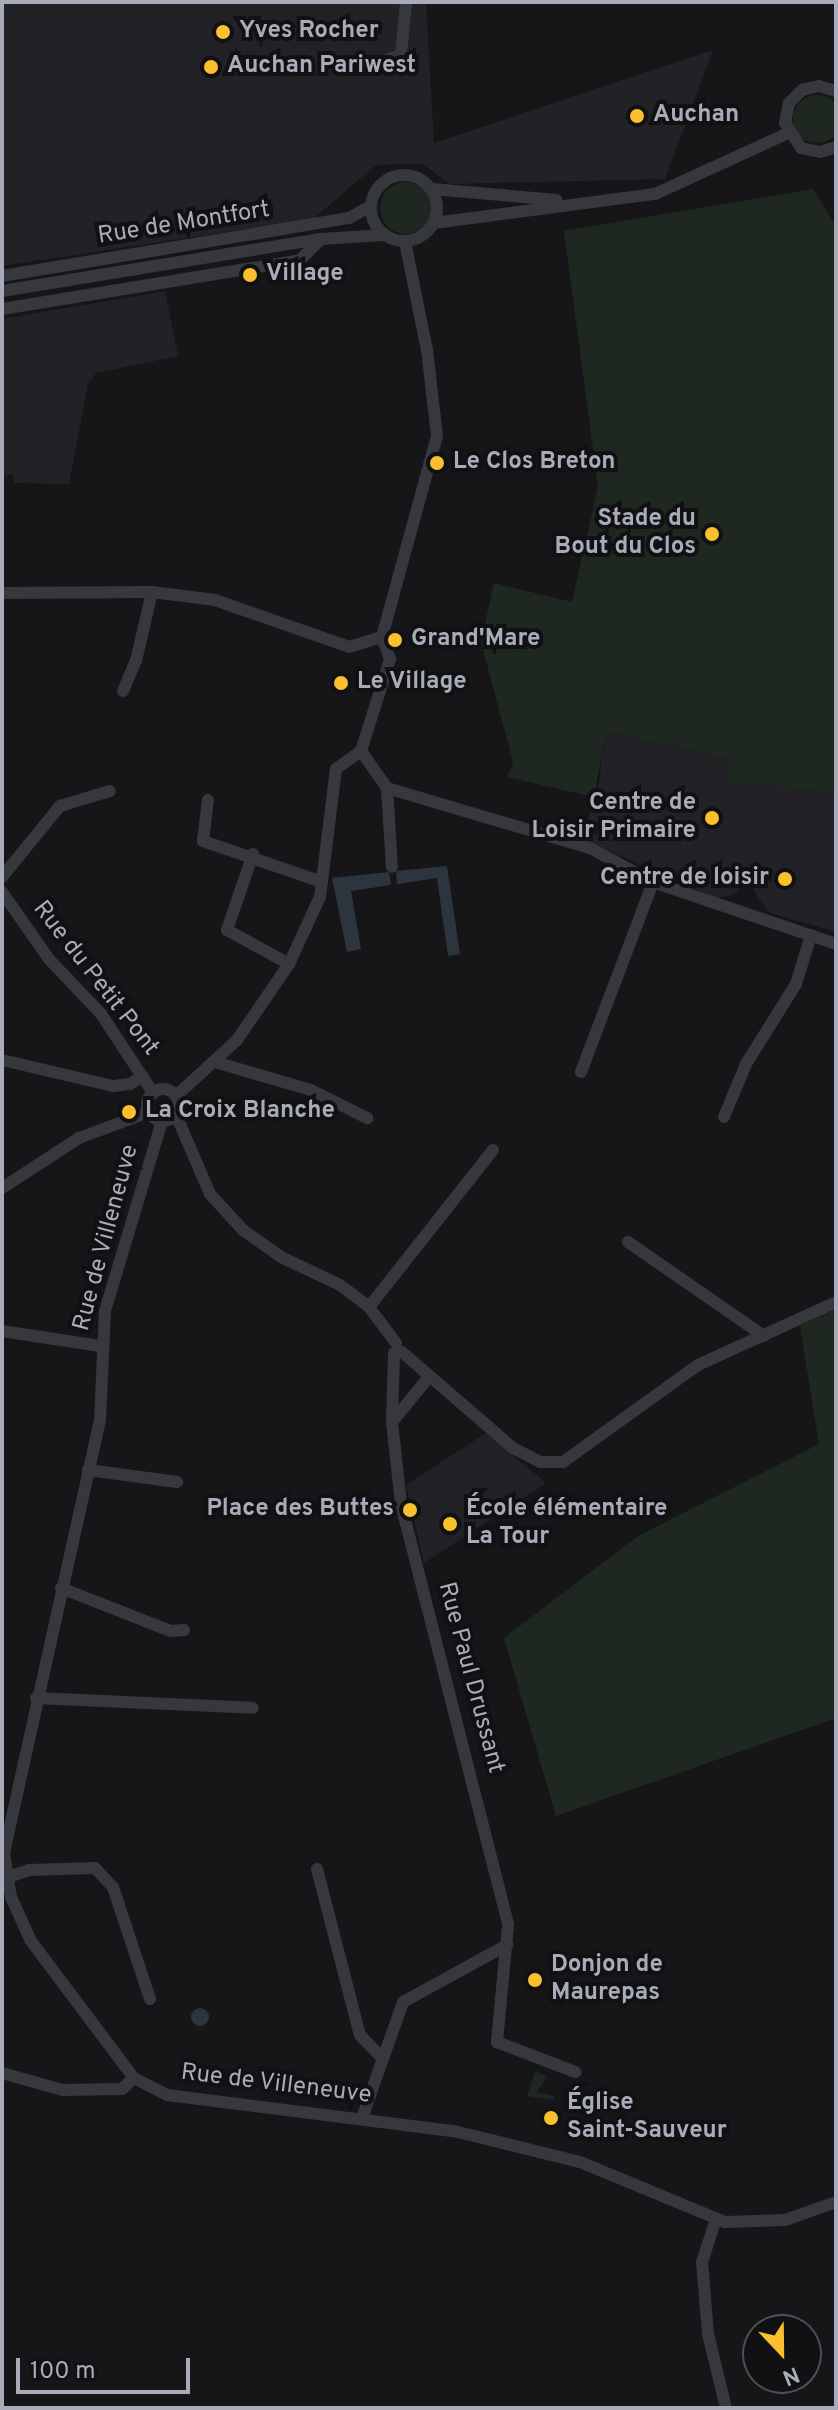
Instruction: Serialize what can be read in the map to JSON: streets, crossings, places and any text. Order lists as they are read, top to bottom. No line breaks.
{"streets":{"street":["Rue de Montfort","Rue du Petit Pont","Rue de Villeneuve","Rue Paul Drussant"]},"crossings":[["Rue du Petit Pont","Rue de Villeneuve"]],"places":["Yves Rocher","Auchan Pariwest","Auchan","Village","Le Clos Breton","Stade du Bout du Clos","Grand'Mare","Le Village","Centre de Loisir Primaire","Centre de loisir","La Croix Blanche","Place des Buttes","École élémentaire La Tour","Donjon de Maurepas","Église Saint-Sauveur"],"scale_bar":"100 m","north":"bottom"}
